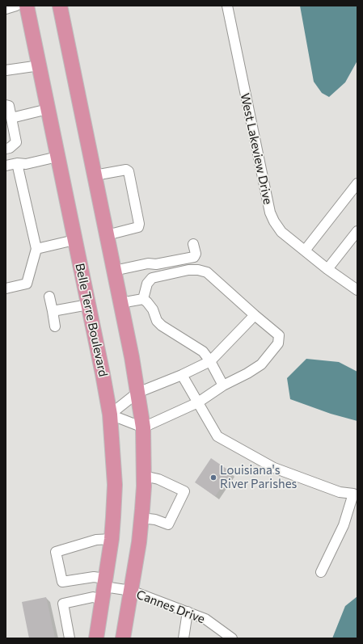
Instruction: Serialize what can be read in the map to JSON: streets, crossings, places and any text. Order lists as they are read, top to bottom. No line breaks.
{"streets":{"highway":["Belle Terre Boulevard"],"street":["West Lakeview Drive","Cannes Drive"]},"crossings":[["Belle Terre Boulevard","Cannes Drive"]],"places":["Louisiana's River Parishes"]}
